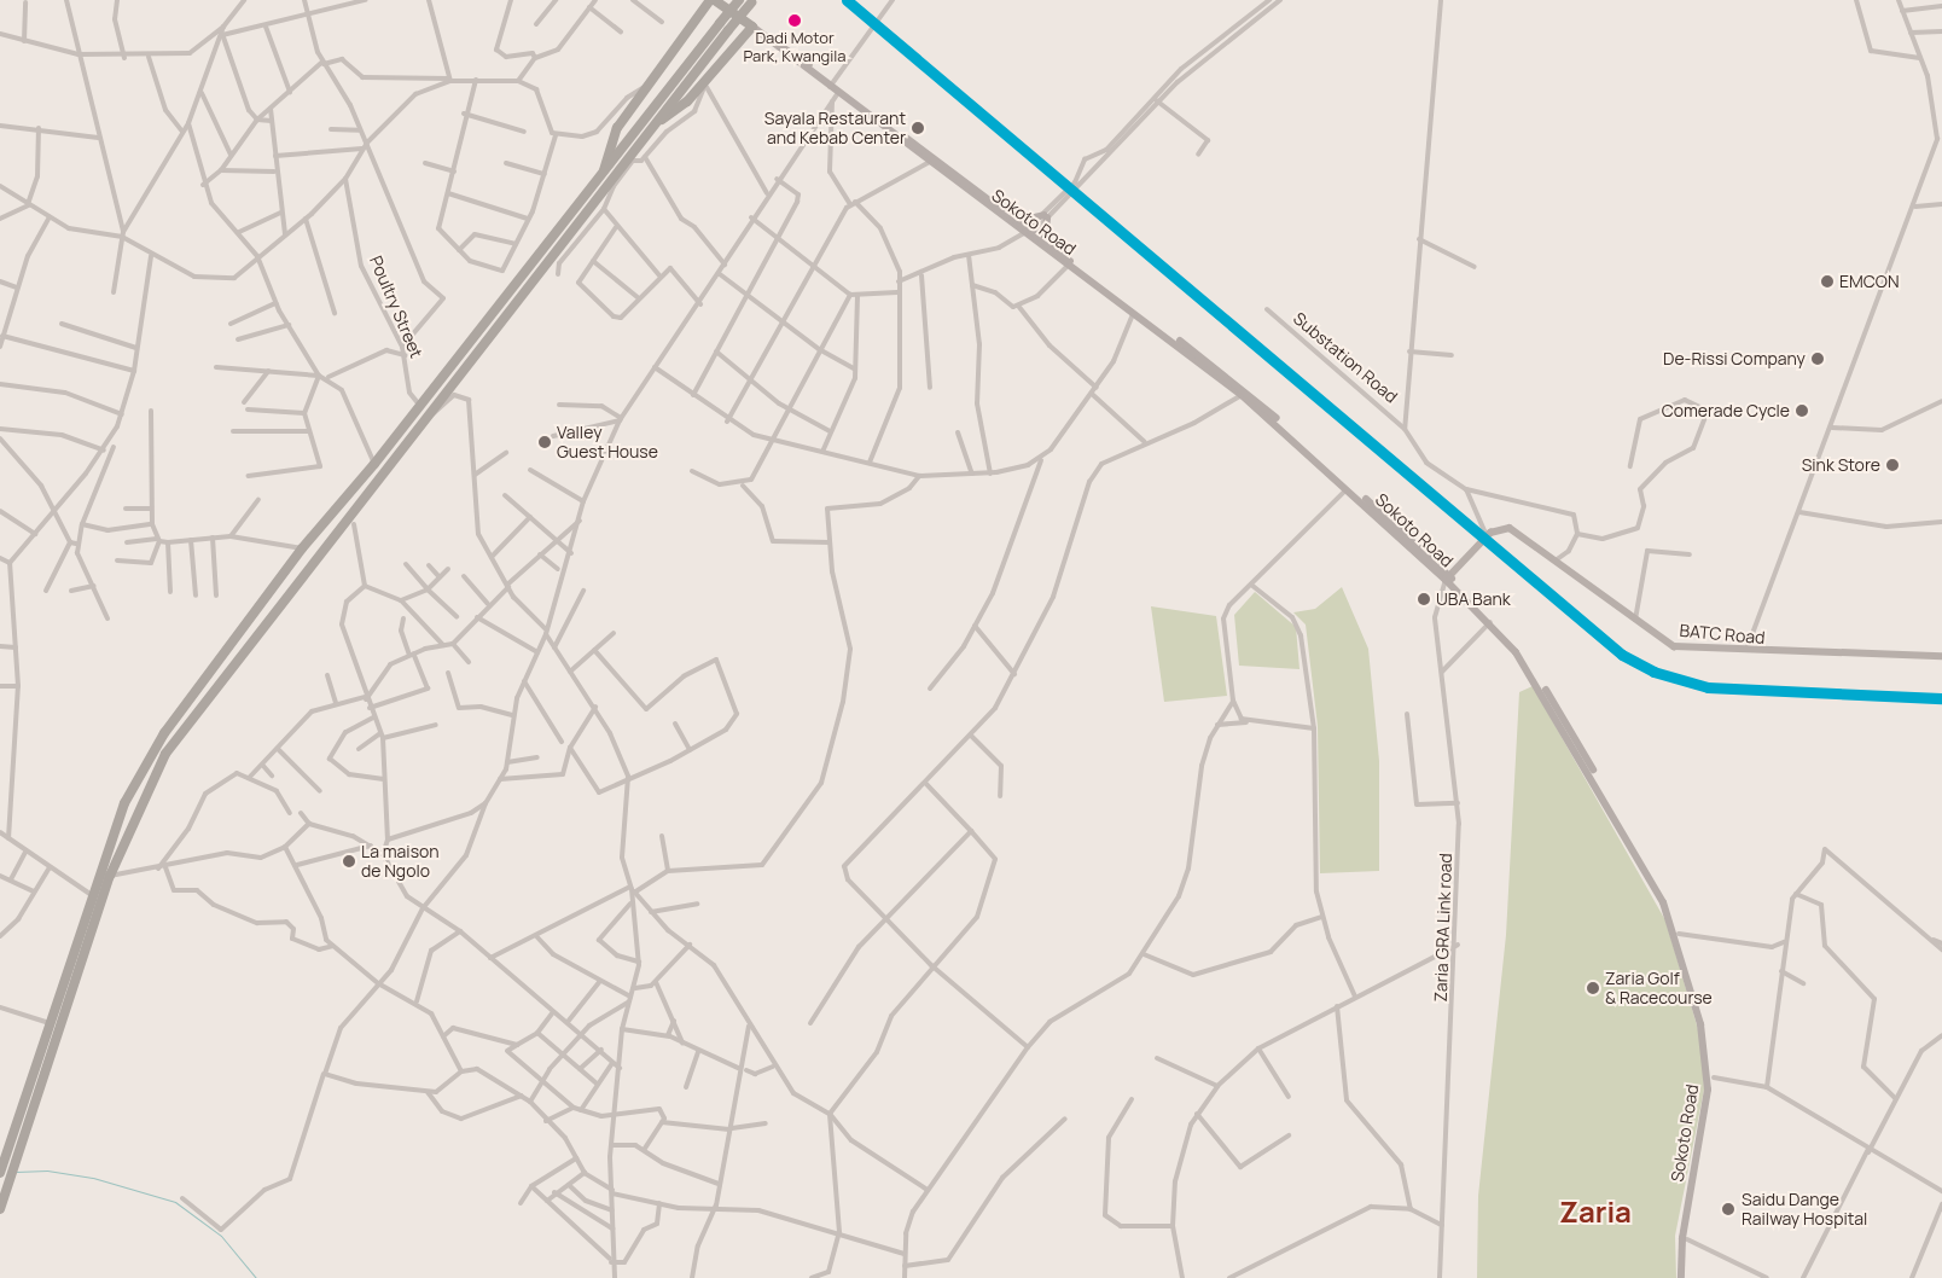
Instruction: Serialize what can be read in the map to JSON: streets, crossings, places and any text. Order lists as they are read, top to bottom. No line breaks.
{"streets":{"main road":["Sokoto Road"],"street":["Poultry Street","Substation Road","BATC Road","Zaria GRA Link road"]},"crossings":[["Sokoto Road","Zaria GRA Link road"]],"districts":["Zaria"],"places":["Dadi Motor Park, Kwangila","Sayala Restaurant and Kebab Center","EMCON","De-Rissi Company","Comerade Cycle","Valley Guest House","Sink Store","UBA Bank","La maison de Ngolo","Zaria Golf & Racecourse","Saidu Dange Railway Hospital"]}
